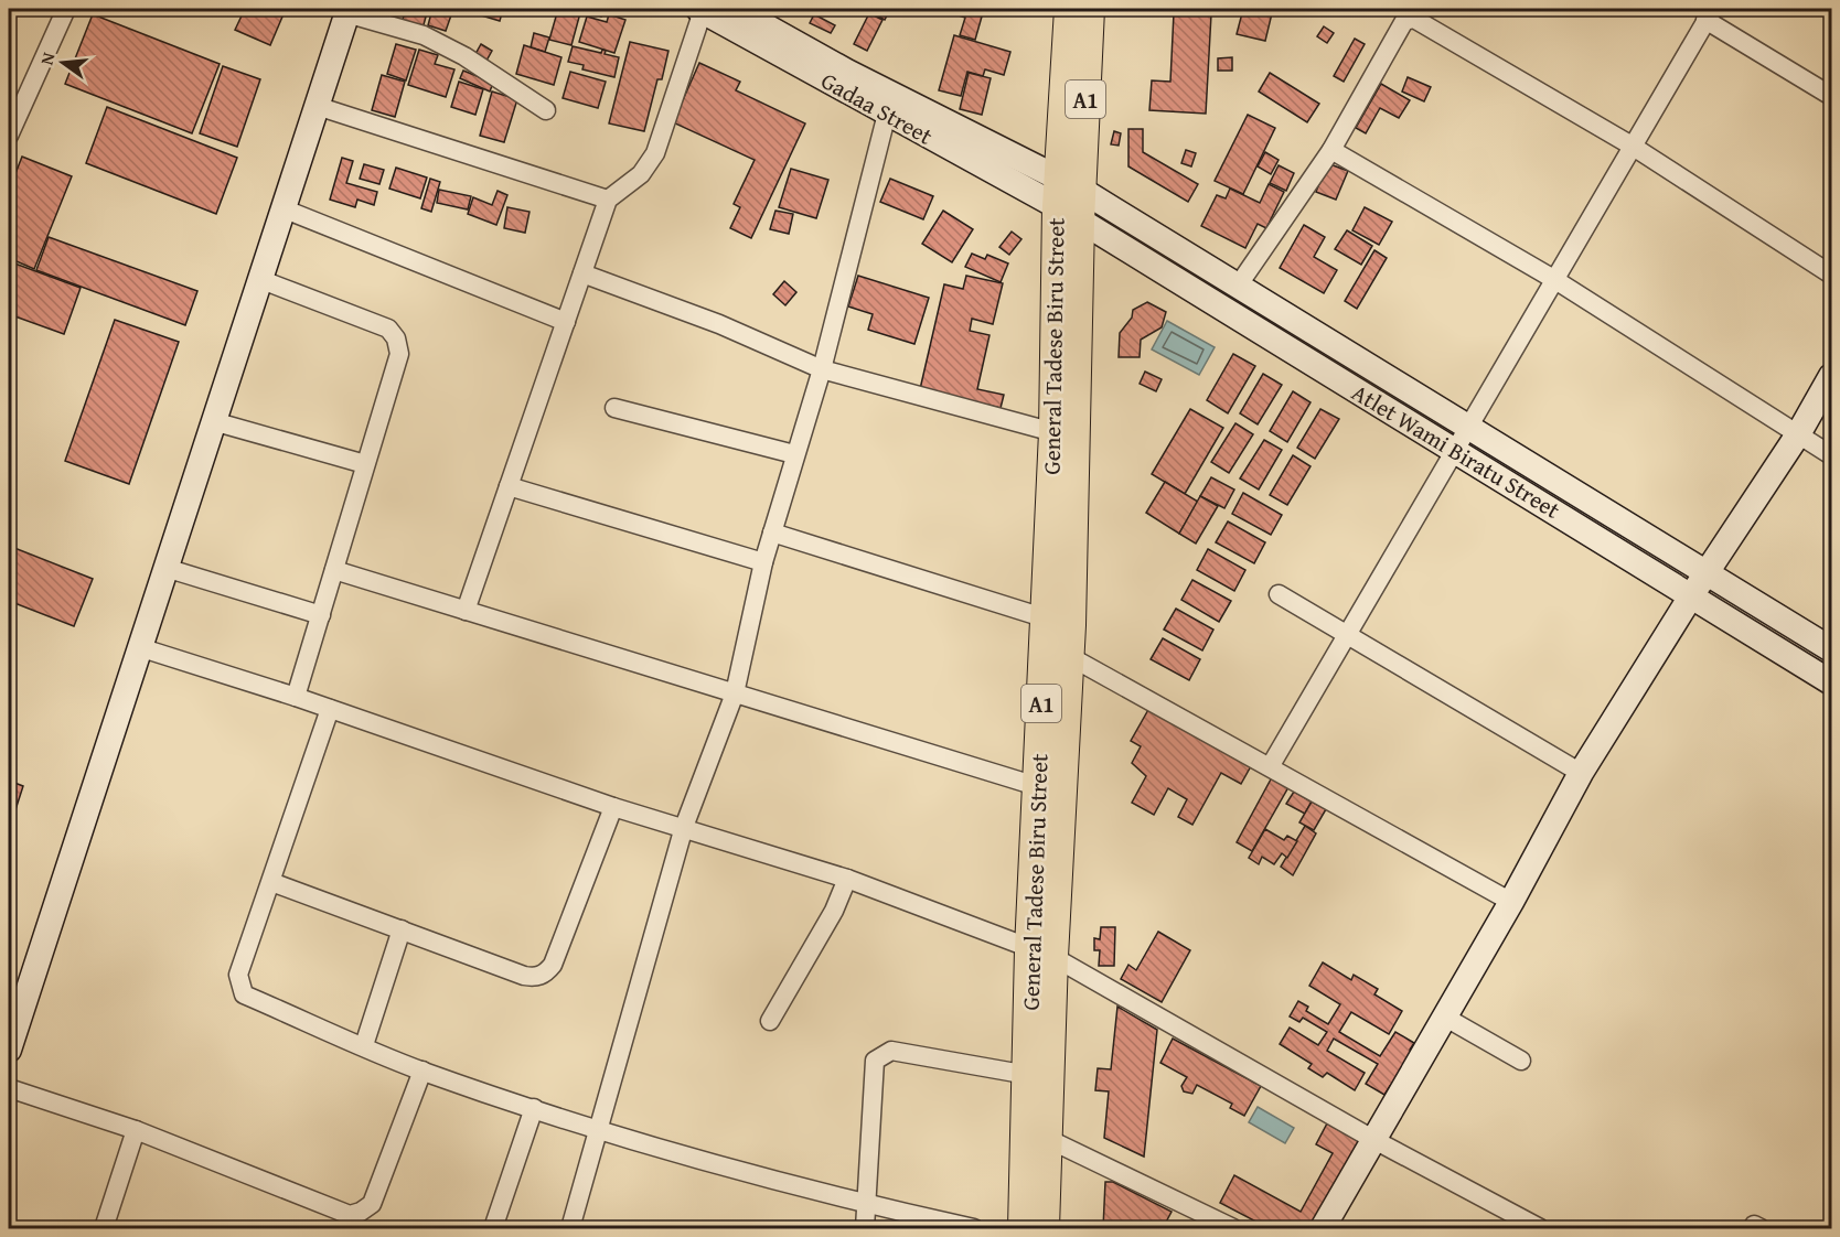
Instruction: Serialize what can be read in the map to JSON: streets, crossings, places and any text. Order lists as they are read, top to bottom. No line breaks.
{"streets":{"main road":["A1","Gadaa Street","General Tadese Biru Street","Atlet Wami Biratu Street"]},"crossings":[["A1","General Tadese Biru Street"],["A1","Atlet Wami Biratu Street"],["Gadaa Street","General Tadese Biru Street"],["Gadaa Street","Atlet Wami Biratu Street"],["General Tadese Biru Street","Atlet Wami Biratu Street"]],"north":"left"}
